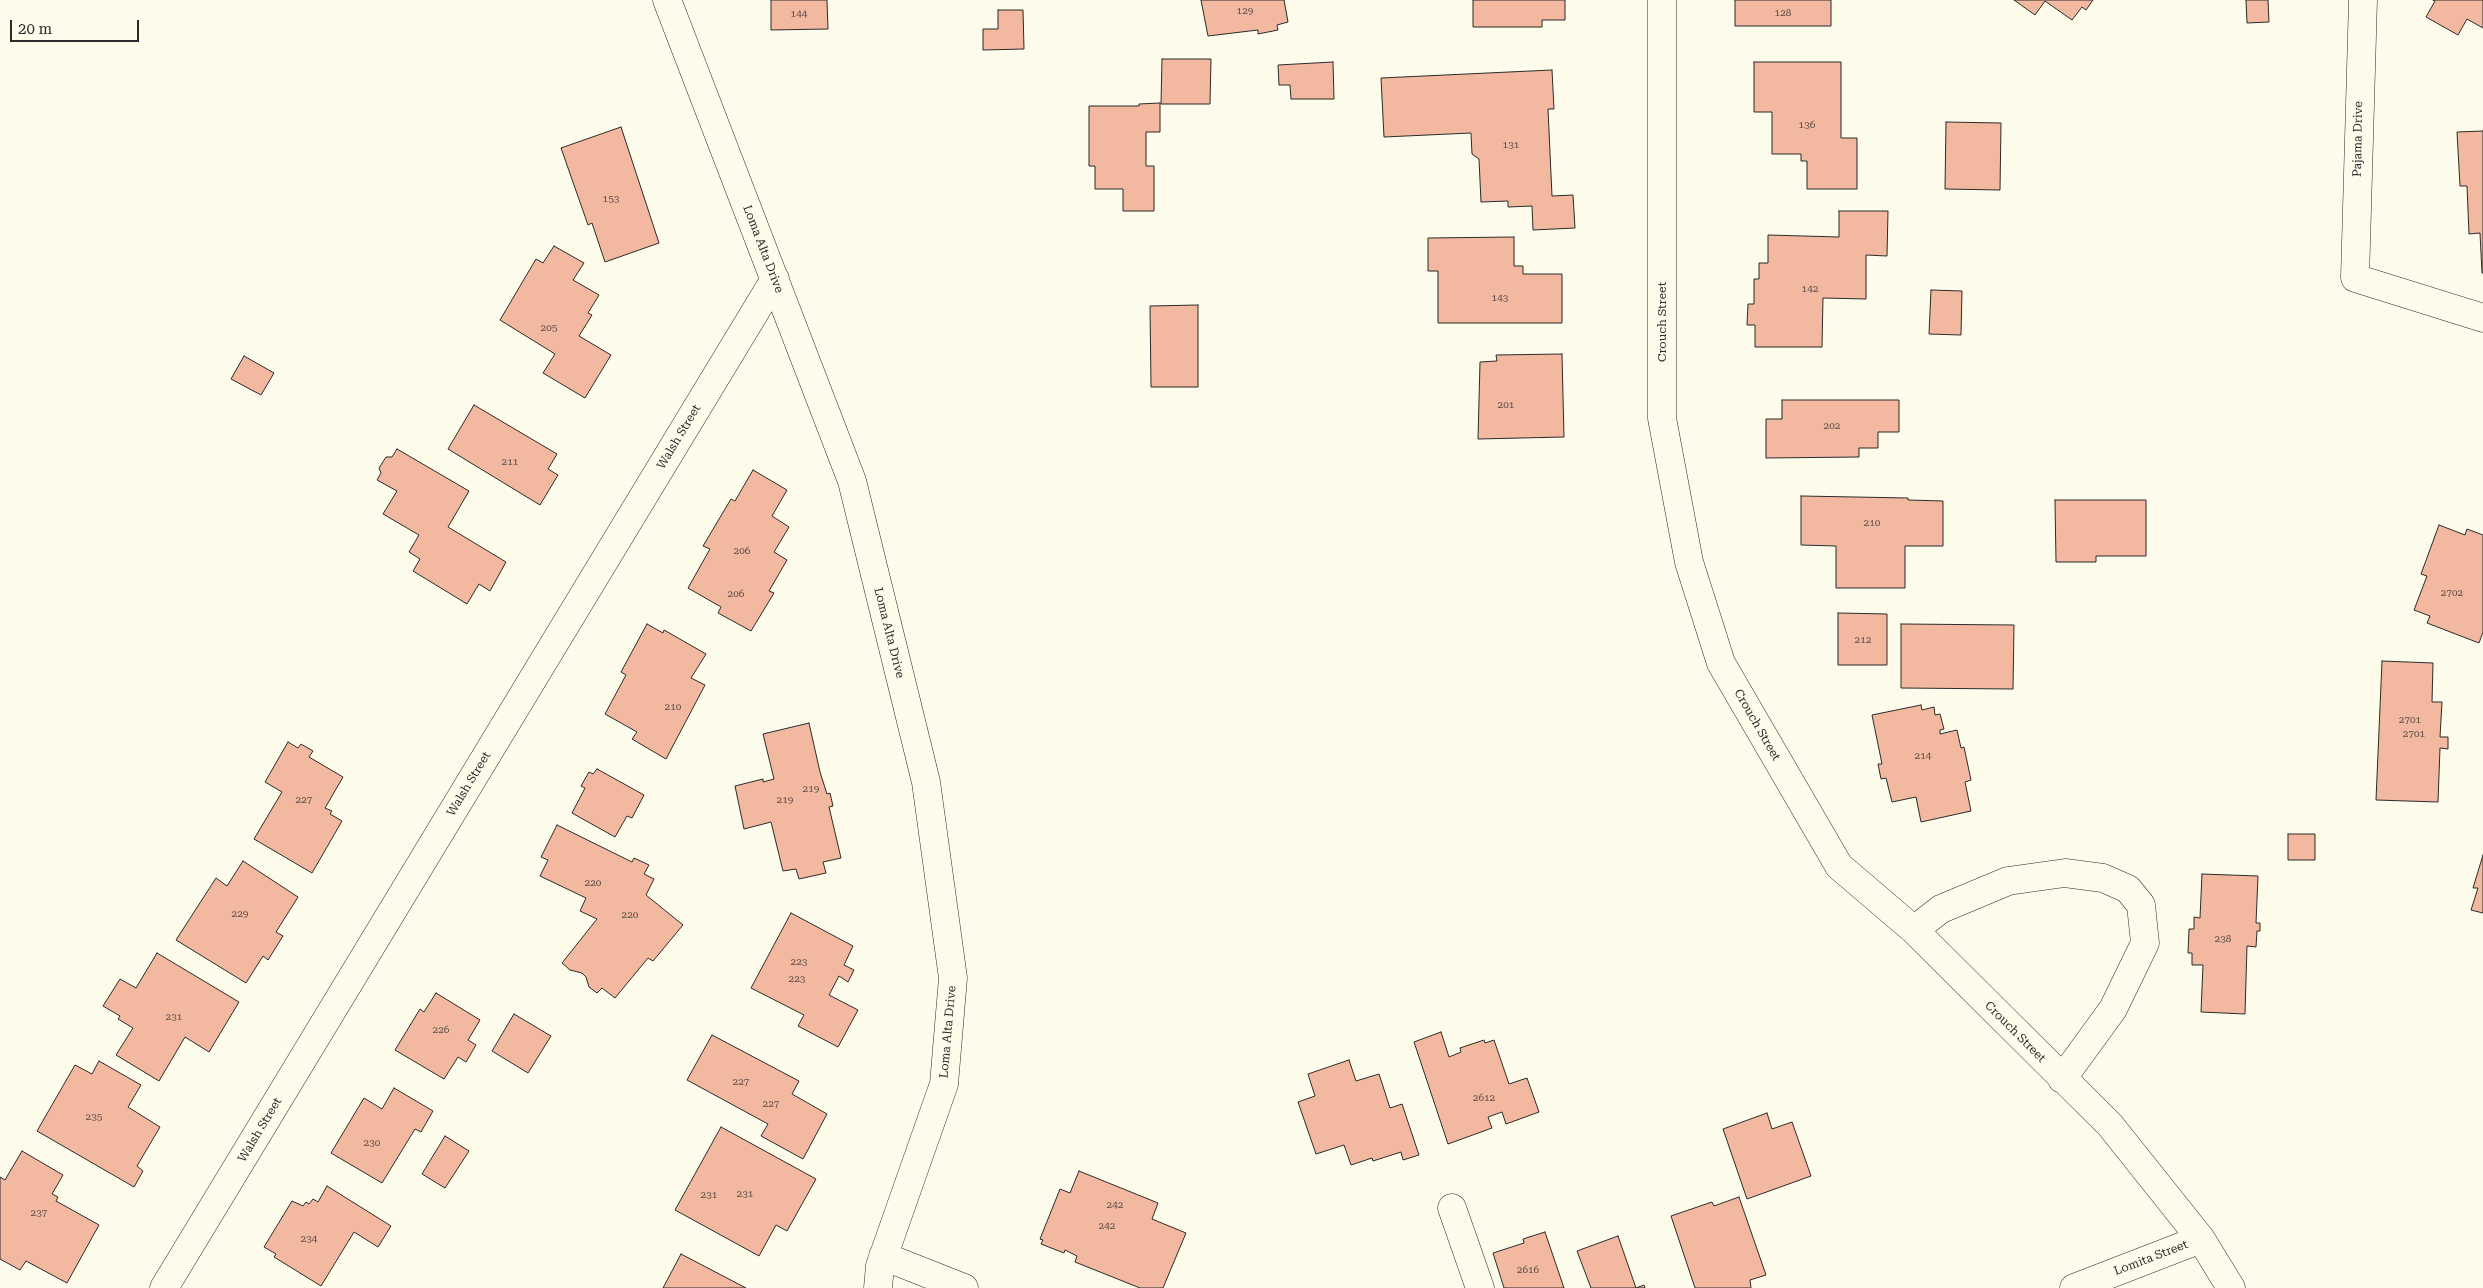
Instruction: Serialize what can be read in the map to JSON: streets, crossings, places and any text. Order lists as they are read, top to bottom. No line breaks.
{"streets":{"street":["Pajama Drive","Loma Alta Drive","Crouch Street","Walsh Street","Lomita Street"]},"crossings":[["Loma Alta Drive","Walsh Street"],["Crouch Street","Lomita Street"]],"house_numbers":["129","128","144","136","131","153","142","143","205","201","202","211","210","206","2702","206","212","210","2701","2701","214","219","227","219","220","229","220","238","223","223","231","226","227","2612","227","235","230","231","231","242","237","242","234","2616"],"scale_bar":"20 m"}
